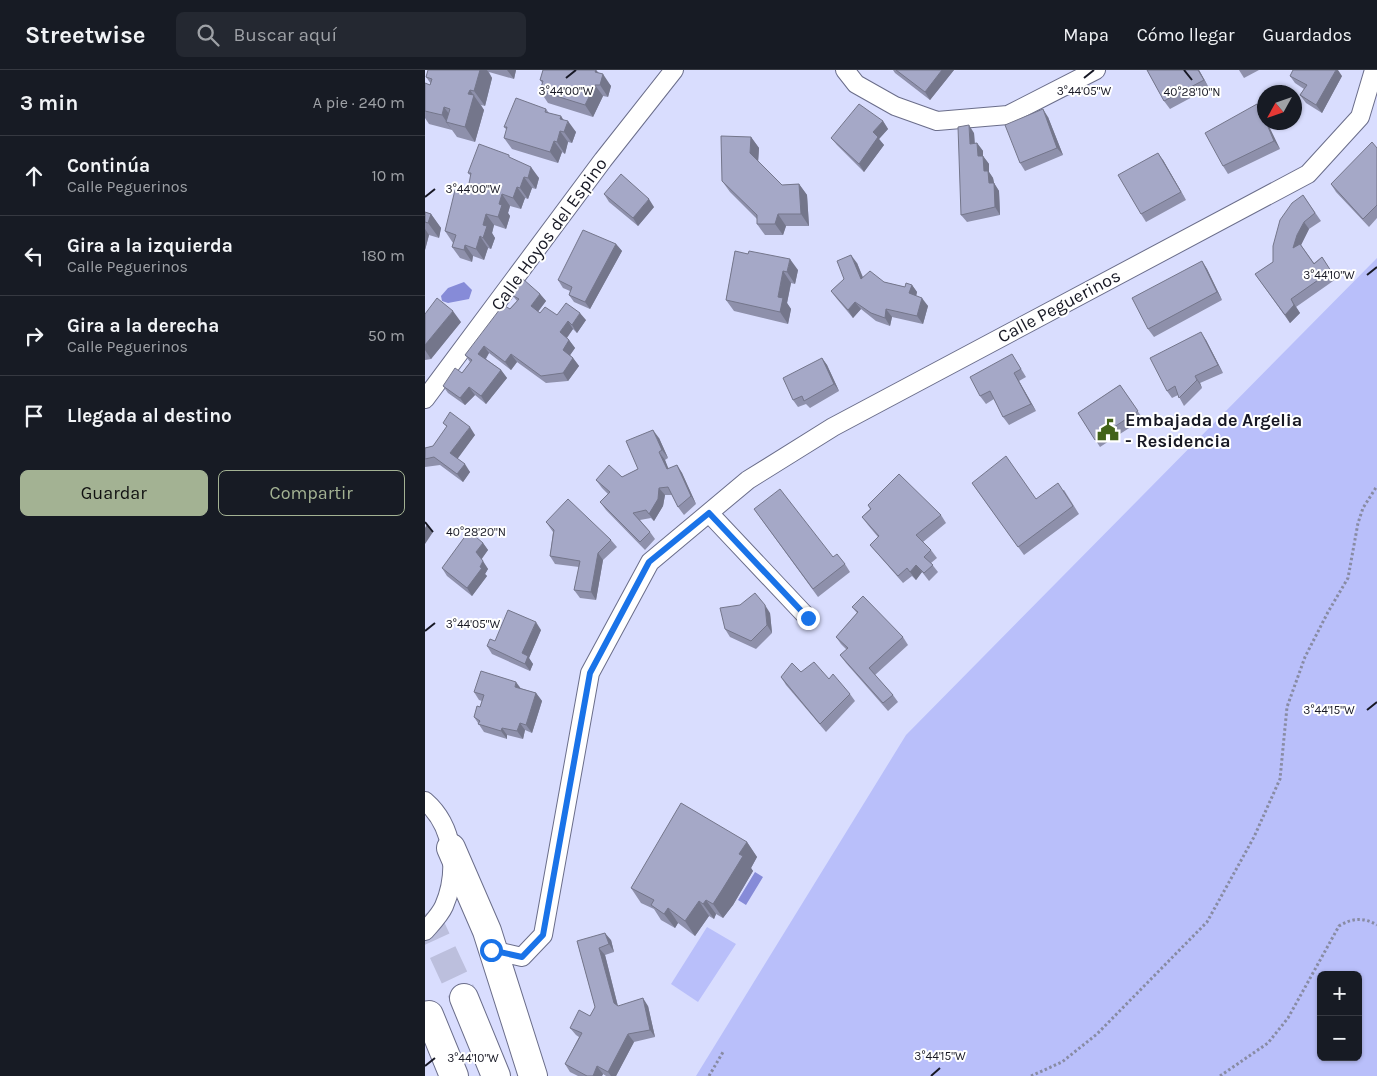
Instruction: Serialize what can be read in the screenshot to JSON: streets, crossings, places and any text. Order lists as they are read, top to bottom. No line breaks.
{"streets":{"street":["Calle Hoyos del Espino","Calle Peguerinos"]},"places":{"public building":["Embajada de Argelia - Residencia"]},"north":"bottom left","page":{"header":"Streetwise","search":"Buscar aquí","nav":["Mapa","Cómo llegar","Guardados"],"heading":["3 min","A pie · 240 m"],"list":[["Continúa","Calle Peguerinos","10 m"],["Gira a la izquierda","Calle Peguerinos","180 m"],["Gira a la derecha","Calle Peguerinos","50 m"],"Llegada al destino"],"buttons":["Guardar","Compartir"],"map_buttons":["+","−"]},"coordinates":["3°44'00\"W","3°44'05\"W","40°28'10\"N","3°44'10\"W","40°28'20\"N","3°44'15\"W"]}
